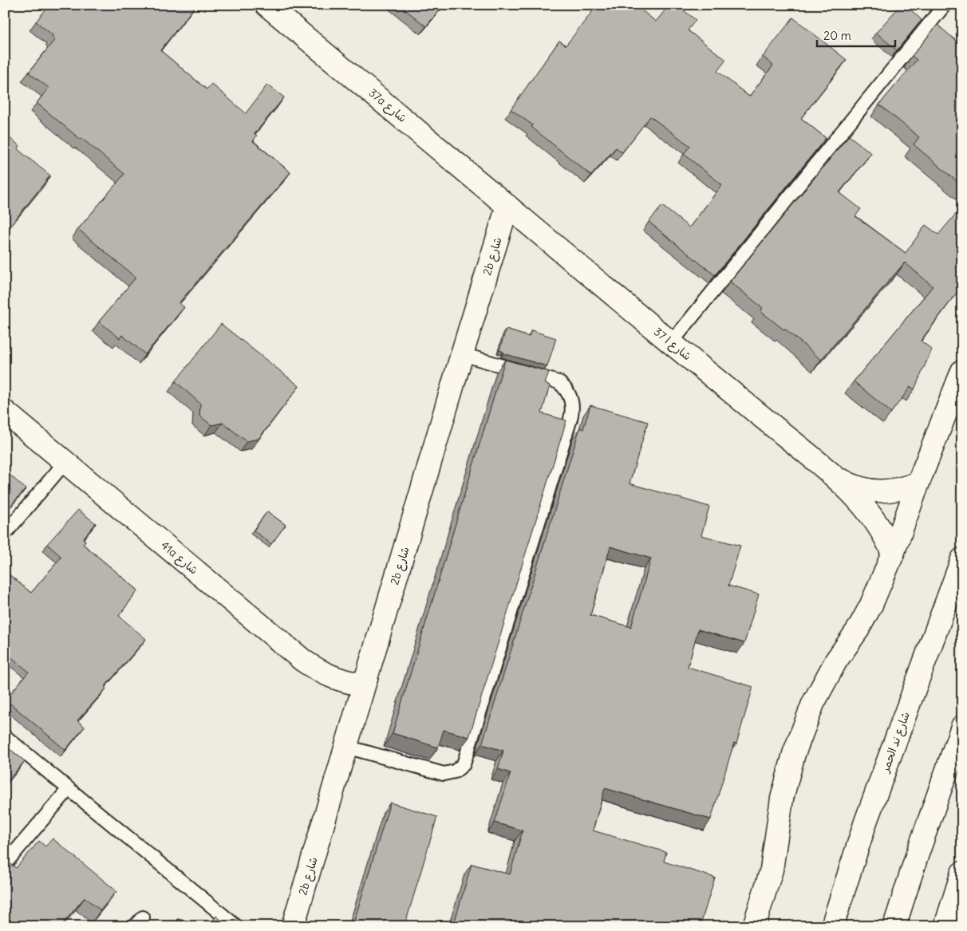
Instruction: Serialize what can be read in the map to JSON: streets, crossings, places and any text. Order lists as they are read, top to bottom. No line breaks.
{"streets":{"street":["37a شارع","2b شارع","شارع ا 37","41a شارع","شارع ند الحمر"]},"crossings":[["37a شارع","2b شارع"],["37a شارع","شارع ا 37"],["2b شارع","شارع ا 37"],["2b شارع","41a شارع"]],"scale_bar":"20 m"}
